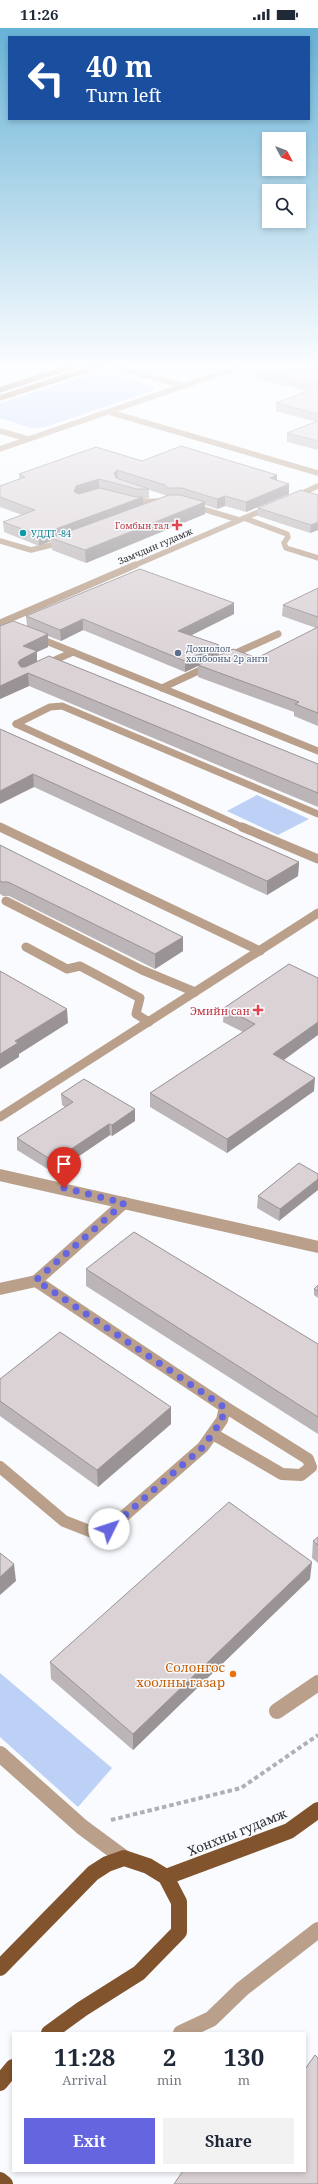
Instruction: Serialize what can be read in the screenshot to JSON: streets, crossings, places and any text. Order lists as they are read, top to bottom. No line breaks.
{"streets":{"main road":["Хонхны гудамж"],"street":["Замчдын гудамж"]},"places":{"health":["Гомбын тал","Эмийн сан"],"other":["УДДТ -84","Дохиолол холбооны 2р анги","Солонгос хоолны газар"]},"north":"bottom right","page":{"status":"11:26","turn":["40 m","Turn left"],"eta":["11:28","Arrival","2","min","130","m"],"buttons":["Exit","Share"]}}
